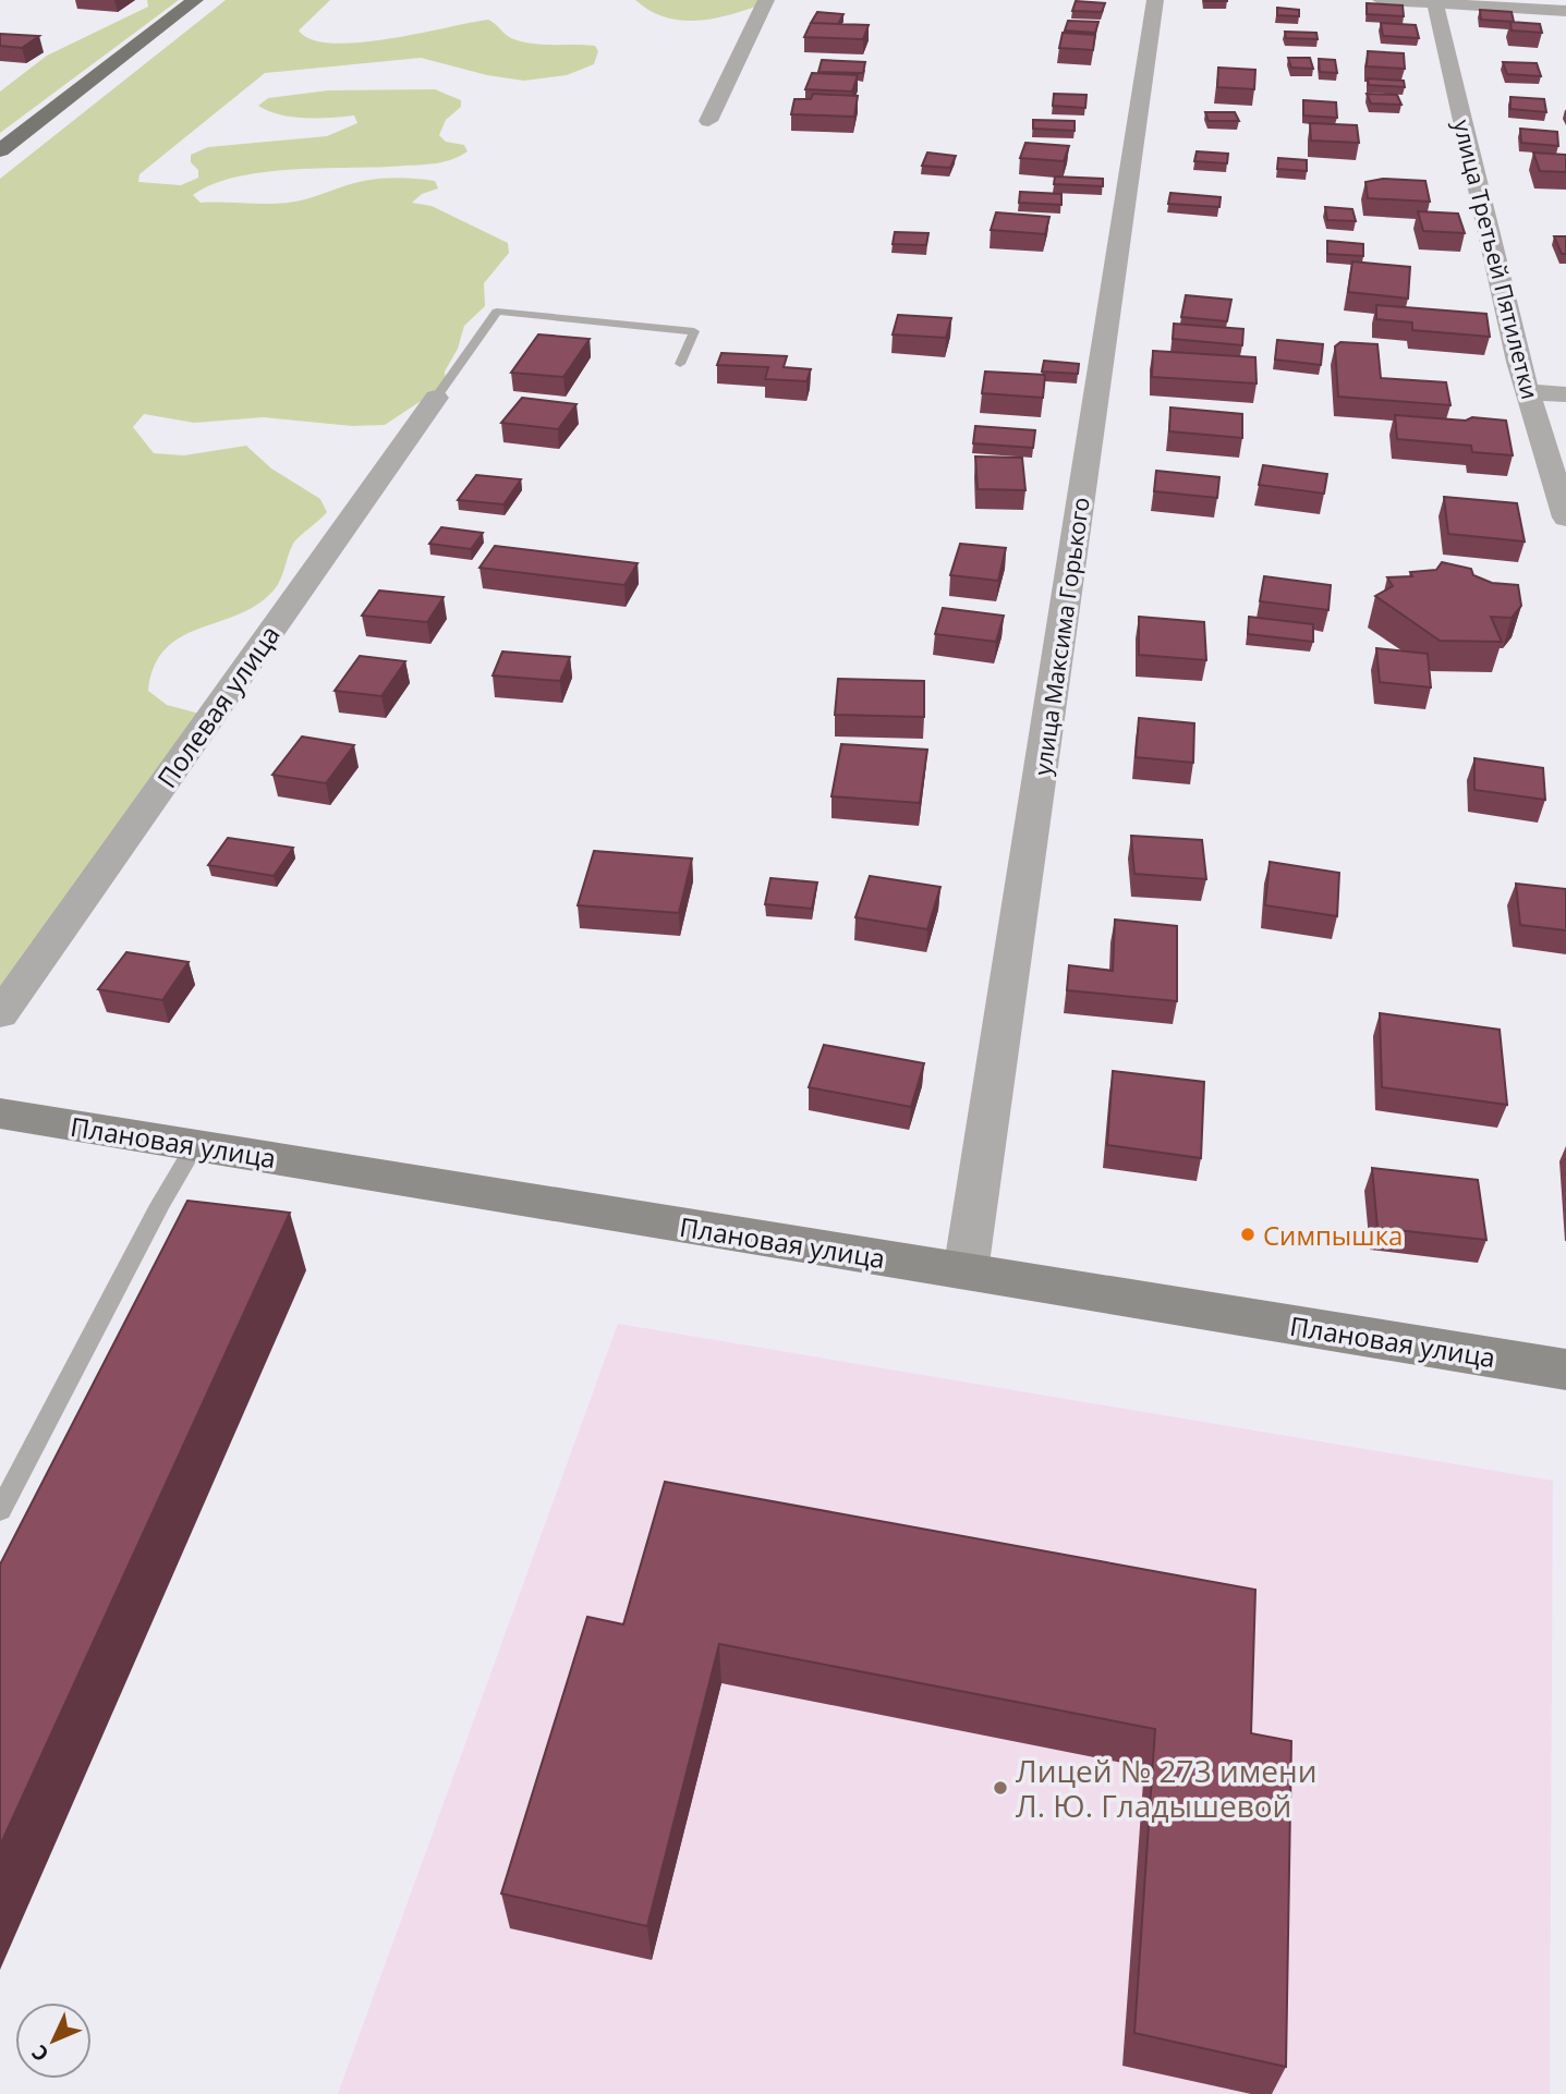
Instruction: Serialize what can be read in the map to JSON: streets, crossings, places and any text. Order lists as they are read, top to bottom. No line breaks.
{"streets":{"street":["улица Третьей Пятилетки","улица Максима Горького","Полевая улица","Плановая улица"]},"crossings":[["улица Максима Горького","Плановая улица"]],"places":["Симпышка","Лицей № 273 имени Л. Ю. Гладышевой"],"north":"bottom left"}
